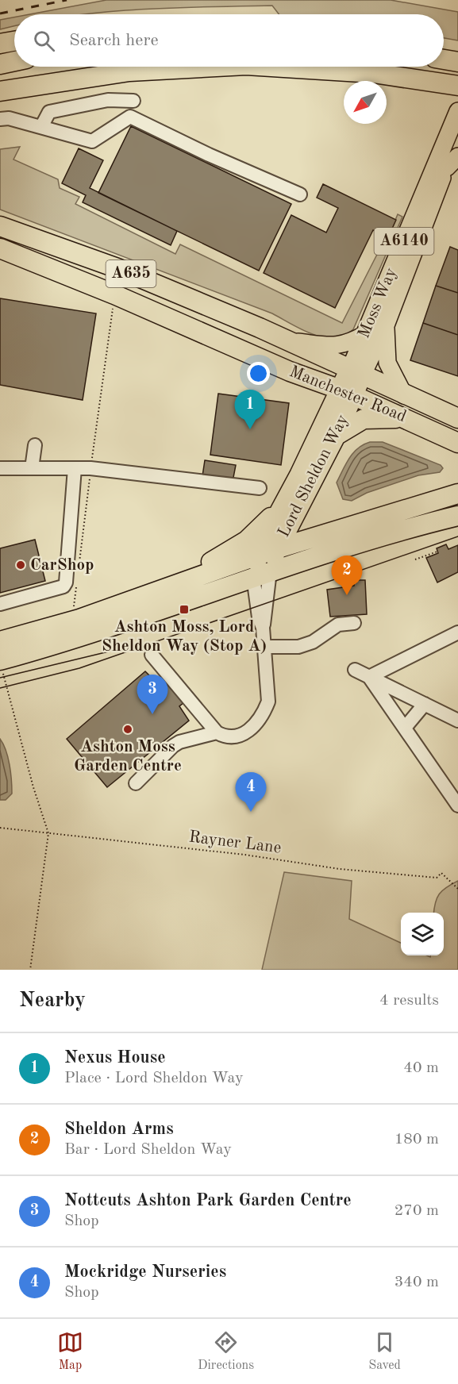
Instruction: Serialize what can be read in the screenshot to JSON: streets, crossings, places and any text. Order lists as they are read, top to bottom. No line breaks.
{"streets":{"highway":["A6140","A635","Moss Way","Manchester Road","Lord Sheldon Way"],"path":["Rayner Lane"]},"crossings":[["Moss Way","Manchester Road"],["Moss Way","Lord Sheldon Way"],["Manchester Road","Lord Sheldon Way"]],"places":{"other":["CarShop","Ashton Moss Garden Centre"],"transit":["Ashton Moss, Lord Sheldon Way (Stop A)"]},"north":"bottom left","page":{"search":"Search here","pins":["1","2","3","4"],"heading":["Nearby","4 results"],"list":[{"mark":"1","name":"Nexus House","note":"Place · Lord Sheldon Way","value":"40 m"},{"mark":"2","name":"Sheldon Arms","note":"Bar · Lord Sheldon Way","value":"180 m"},{"mark":"3","name":"Nottcuts Ashton Park Garden Centre","note":"Shop","value":"270 m"},{"mark":"4","name":"Mockridge Nurseries","note":"Shop","value":"340 m"}],"nav":["Map","Directions","Saved"]}}
